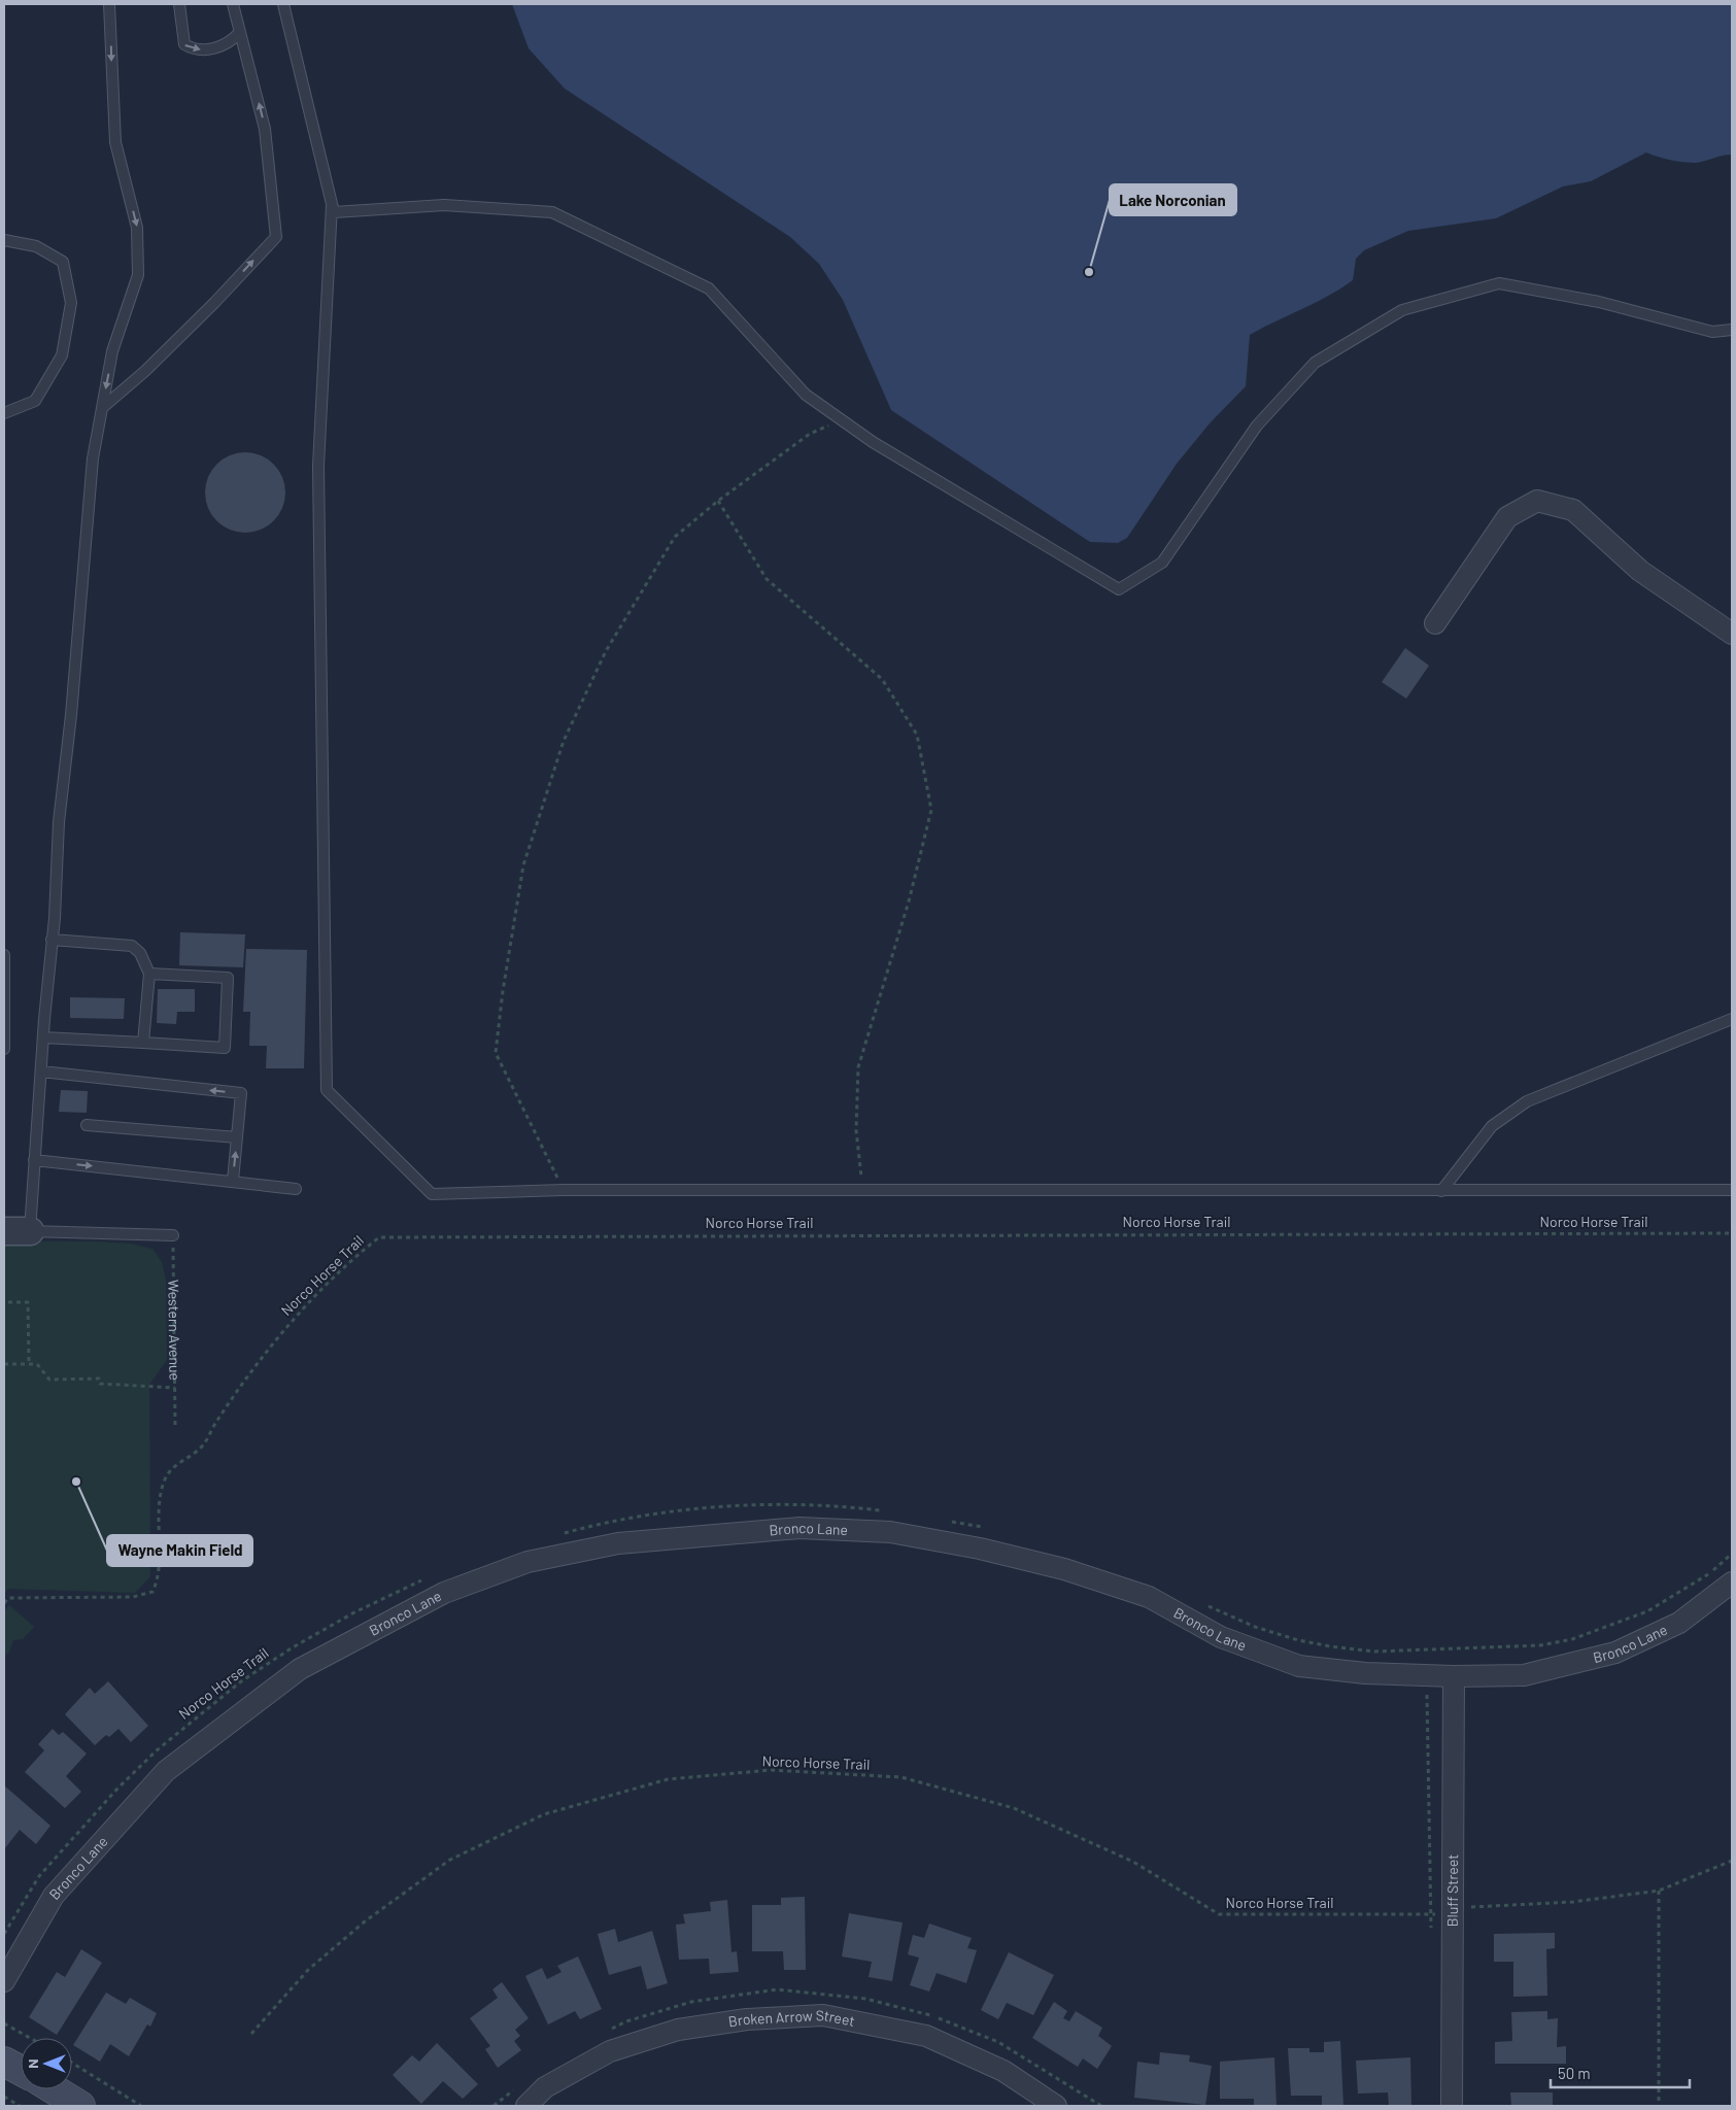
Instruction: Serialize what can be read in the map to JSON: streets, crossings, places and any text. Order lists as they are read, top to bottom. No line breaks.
{"streets":{"street":["Bronco Lane","Bluff Street","Broken Arrow Street"],"path":["Norco Horse Trail","Western Avenue"]},"crossings":[["Norco Horse Trail","Bluff Street"],["Bronco Lane","Bluff Street"]],"places":["Lake Norconian","Wayne Makin Field"],"scale_bar":"50 m","north":"left"}
